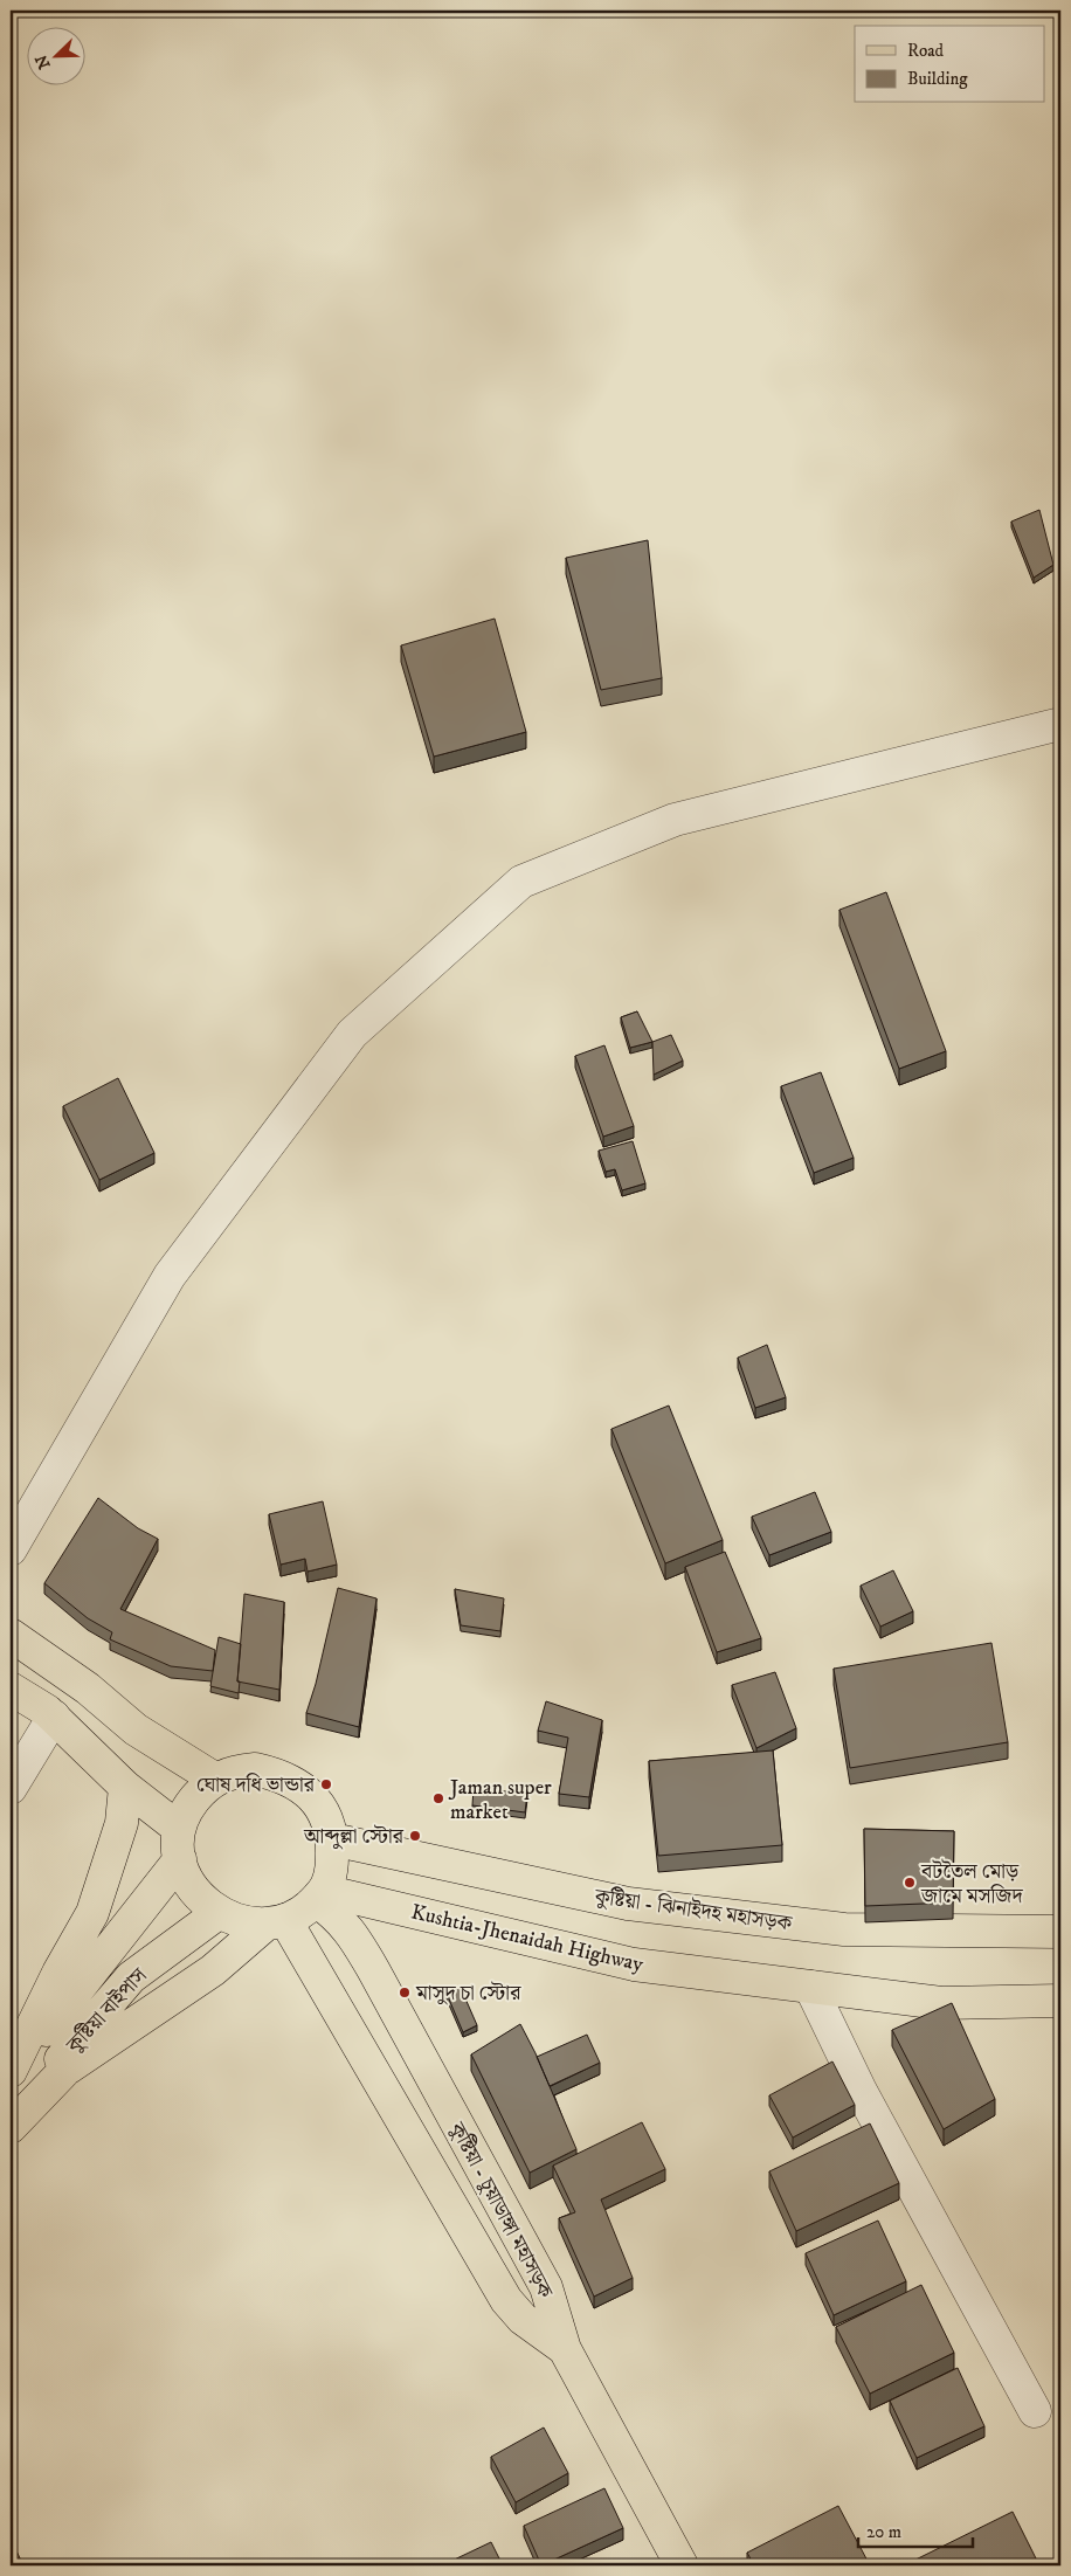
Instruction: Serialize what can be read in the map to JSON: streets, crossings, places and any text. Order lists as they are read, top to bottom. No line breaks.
{"streets":{"main road":["কুষ্টিয়া - ঝিনাইদহ মহাসড়ক","Kushtia-Jhenaidah Highway","কুষ্টিয়া বাইপাস","কুষ্টিয়া - চুয়াডাঙ্গা মহাসড়ক"]},"crossings":[["কুষ্টিয়া - ঝিনাইদহ মহাসড়ক","Kushtia-Jhenaidah Highway"],["কুষ্টিয়া - ঝিনাইদহ মহাসড়ক","কুষ্টিয়া বাইপাস"],["কুষ্টিয়া - ঝিনাইদহ মহাসড়ক","কুষ্টিয়া - চুয়াডাঙ্গা মহাসড়ক"],["Kushtia-Jhenaidah Highway","কুষ্টিয়া বাইপাস"],["Kushtia-Jhenaidah Highway","কুষ্টিয়া - চুয়াডাঙ্গা মহাসড়ক"],["কুষ্টিয়া বাইপাস","কুষ্টিয়া - চুয়াডাঙ্গা মহাসড়ক"]],"places":["ঘোষ দধি ভান্ডার","Jaman super market","আব্দুল্লা স্টোর","বটতৈল মোড় জামে মসজিদ","মাসুদ চা স্টোর"],"legend":["Road","Building"],"scale_bar":"20 m","north":"bottom left"}
